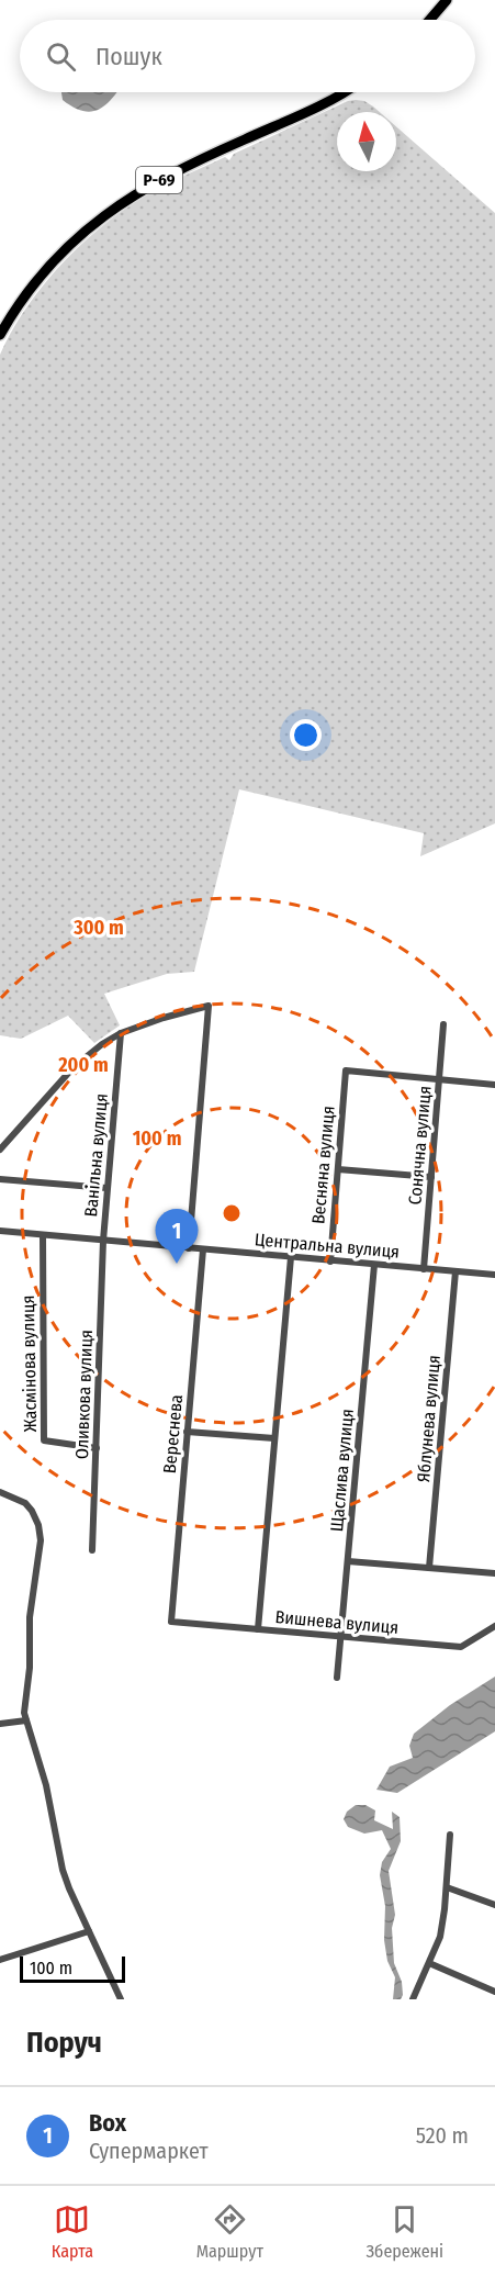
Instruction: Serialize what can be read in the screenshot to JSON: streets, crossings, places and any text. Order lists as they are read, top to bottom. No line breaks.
{"streets":{"main road":["Р-69"],"street":["Сонячна вулиця","Ванільна вулиця","Весняна вулиця","Центральна вулиця","Жасмінова вулиця","Оливкова вулиця","Яблунева вулиця","Вереснева","Щаслива вулиця","Вишнева вулиця"]},"crossings":[["Сонячна вулиця","Весняна вулиця"],["Сонячна вулиця","Центральна вулиця"],["Ванільна вулиця","Центральна вулиця"],["Ванільна вулиця","Оливкова вулиця"],["Весняна вулиця","Центральна вулиця"],["Центральна вулиця","Жасмінова вулиця"],["Центральна вулиця","Оливкова вулиця"],["Центральна вулиця","Яблунева вулиця"],["Центральна вулиця","Вереснева"],["Центральна вулиця","Щаслива вулиця"],["Жасмінова вулиця","Оливкова вулиця"],["Вереснева","Вишнева вулиця"],["Щаслива вулиця","Вишнева вулиця"]],"scale_bar":"100 m","north":"top","page":{"search":"Пошук","pins":"1","scale":"100 m","heading":"Поруч","list":[{"mark":"1","name":"Box","note":"Супермаркет","value":"520 m"}],"nav":["Карта","Маршрут","Збережені"]},"rings":["300 m","200 m","100 m"]}
